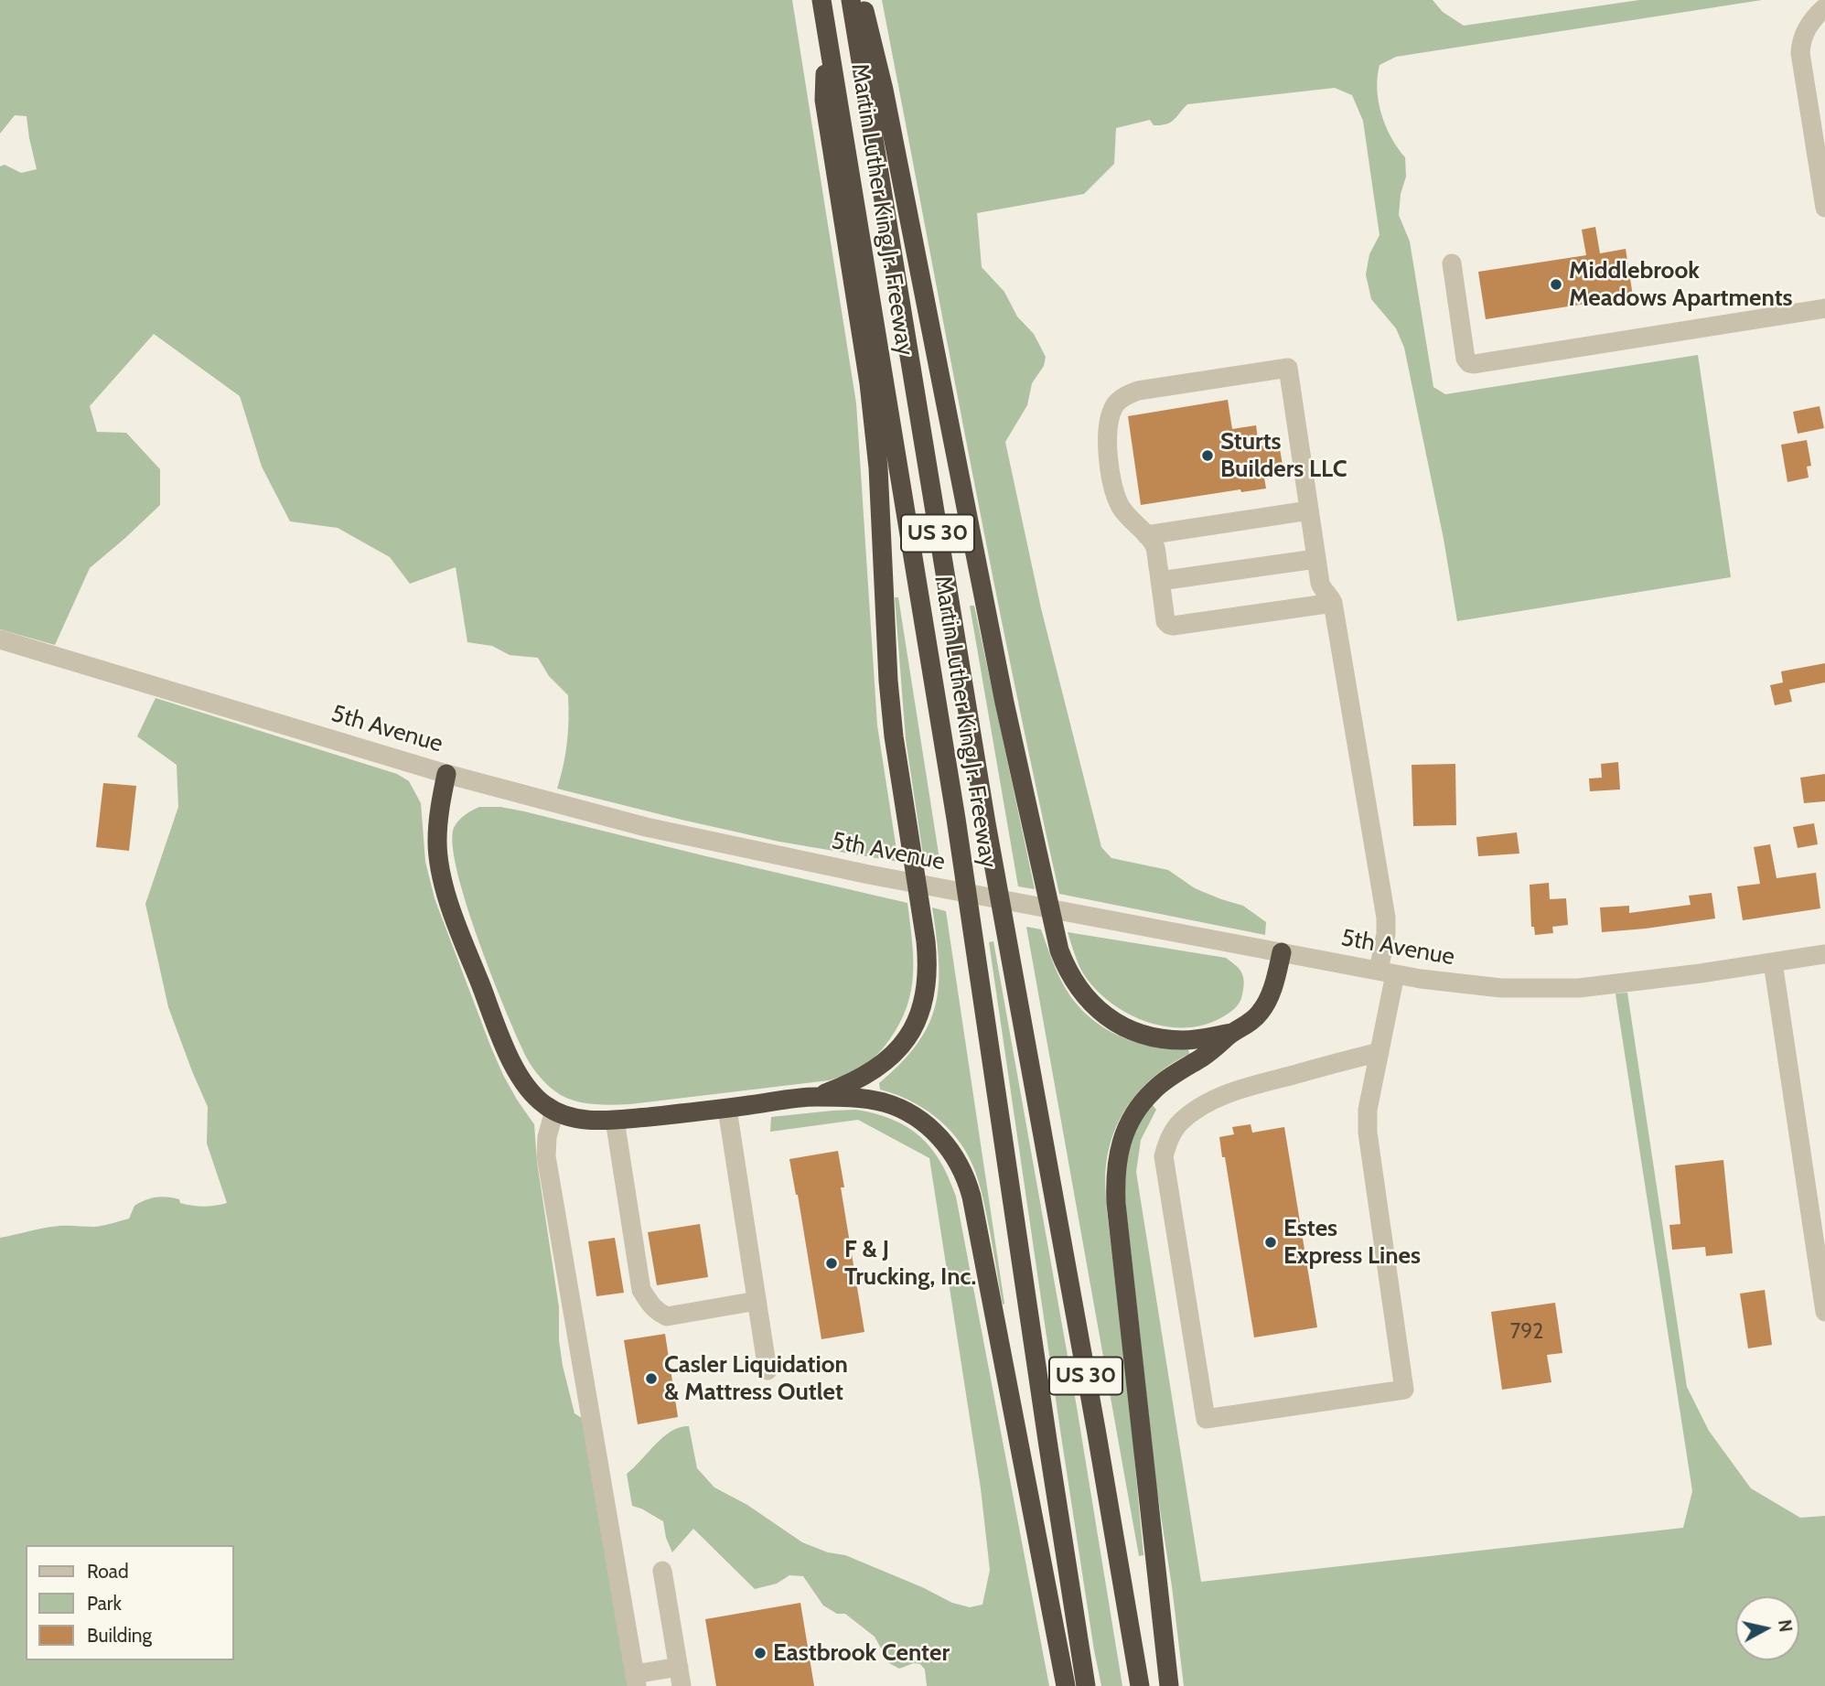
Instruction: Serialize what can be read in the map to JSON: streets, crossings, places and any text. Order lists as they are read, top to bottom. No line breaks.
{"streets":{"highway":["Martin Luther King Jr. Freeway","US 30"],"street":["5th Avenue"]},"places":["Middlebrook Meadows Apartments","Sturts Builders LLC","Estes Express Lines","F & J Trucking, Inc.","Casler Liquidation & Mattress Outlet","Eastbrook Center"],"house_numbers":["792"],"legend":["Road","Park","Building"],"north":"right"}
